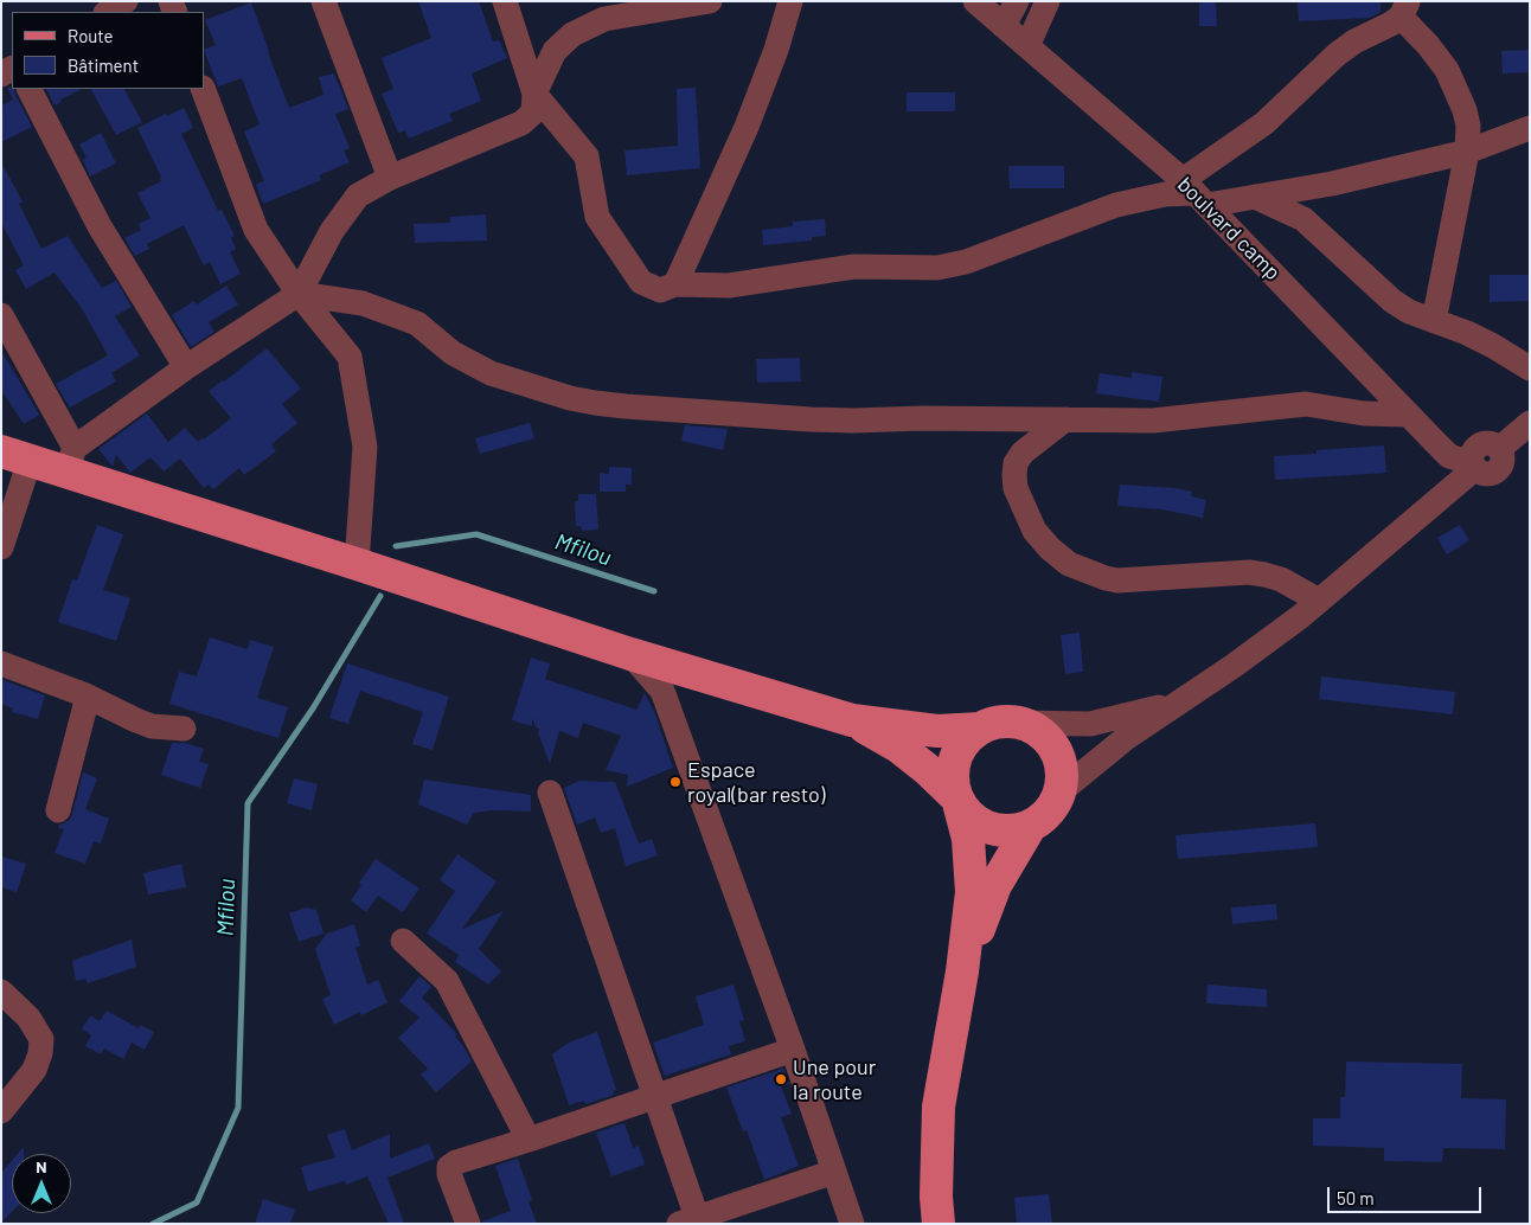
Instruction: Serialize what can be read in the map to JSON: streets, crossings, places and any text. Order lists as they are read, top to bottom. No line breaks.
{"streets":{"street":["boulvard camp"]},"water":["Mfilou"],"places":["Espace royal(bar resto)","Une pour la route"],"legend":["Route","Bâtiment"],"scale_bar":"50 m","north":"top"}
